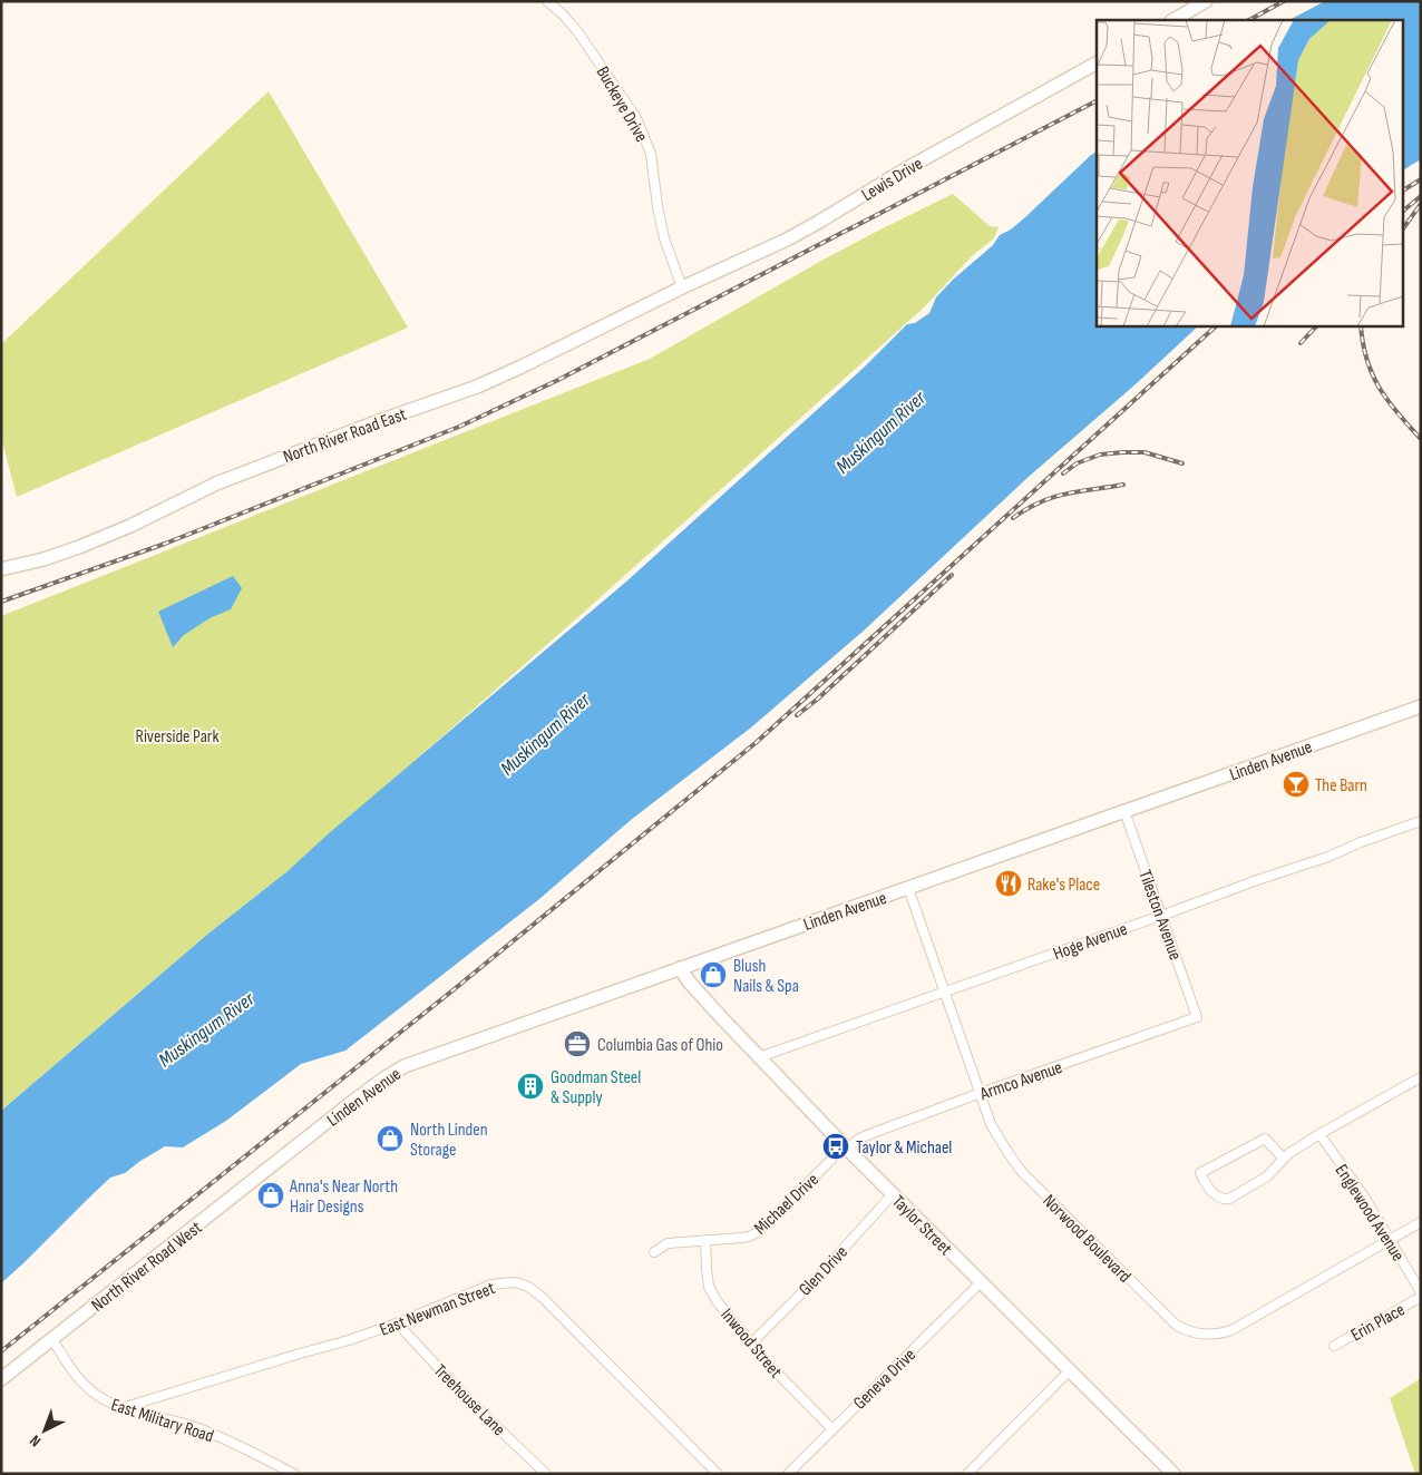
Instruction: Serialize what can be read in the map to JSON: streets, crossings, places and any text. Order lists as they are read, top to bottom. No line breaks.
{"streets":{"street":["Buckeye Drive","Lewis Drive","North River Road East","Linden Avenue","Tileston Avenue","Hoge Avenue","Armco Avenue","Michael Drive","Englewood Avenue","Taylor Street","Norwood Boulevard","North River Road West","Glen Drive","East Newman Street","Erin Place","Inwood Street","Geneva Drive","Treehouse Lane","East Military Road"]},"crossings":[["Buckeye Drive","Lewis Drive"],["Buckeye Drive","North River Road East"],["Lewis Drive","North River Road East"],["Linden Avenue","Tileston Avenue"],["Linden Avenue","Taylor Street"],["Linden Avenue","Norwood Boulevard"],["Linden Avenue","North River Road West"],["Tileston Avenue","Hoge Avenue"],["Tileston Avenue","Armco Avenue"],["Hoge Avenue","Taylor Street"],["Hoge Avenue","Norwood Boulevard"],["Armco Avenue","Michael Drive"],["Armco Avenue","Taylor Street"],["Armco Avenue","Norwood Boulevard"],["Michael Drive","Taylor Street"],["Michael Drive","Inwood Street"],["Englewood Avenue","Norwood Boulevard"],["Taylor Street","Glen Drive"],["Taylor Street","Geneva Drive"],["North River Road West","East Military Road"],["Glen Drive","Inwood Street"],["East Newman Street","Treehouse Lane"],["East Newman Street","East Military Road"],["Inwood Street","Geneva Drive"]],"water":["Muskingum River"],"parks":["Riverside Park"],"places":{"bar":["The Barn"],"restaurant":["Rake's Place"],"shop":["Blush Nails & Spa","North Linden Storage","Anna's Near North Hair Designs"],"office":["Columbia Gas of Ohio"],"building":["Goodman Steel & Supply"],"bus stop":["Taylor & Michael"]},"north":"bottom left"}
